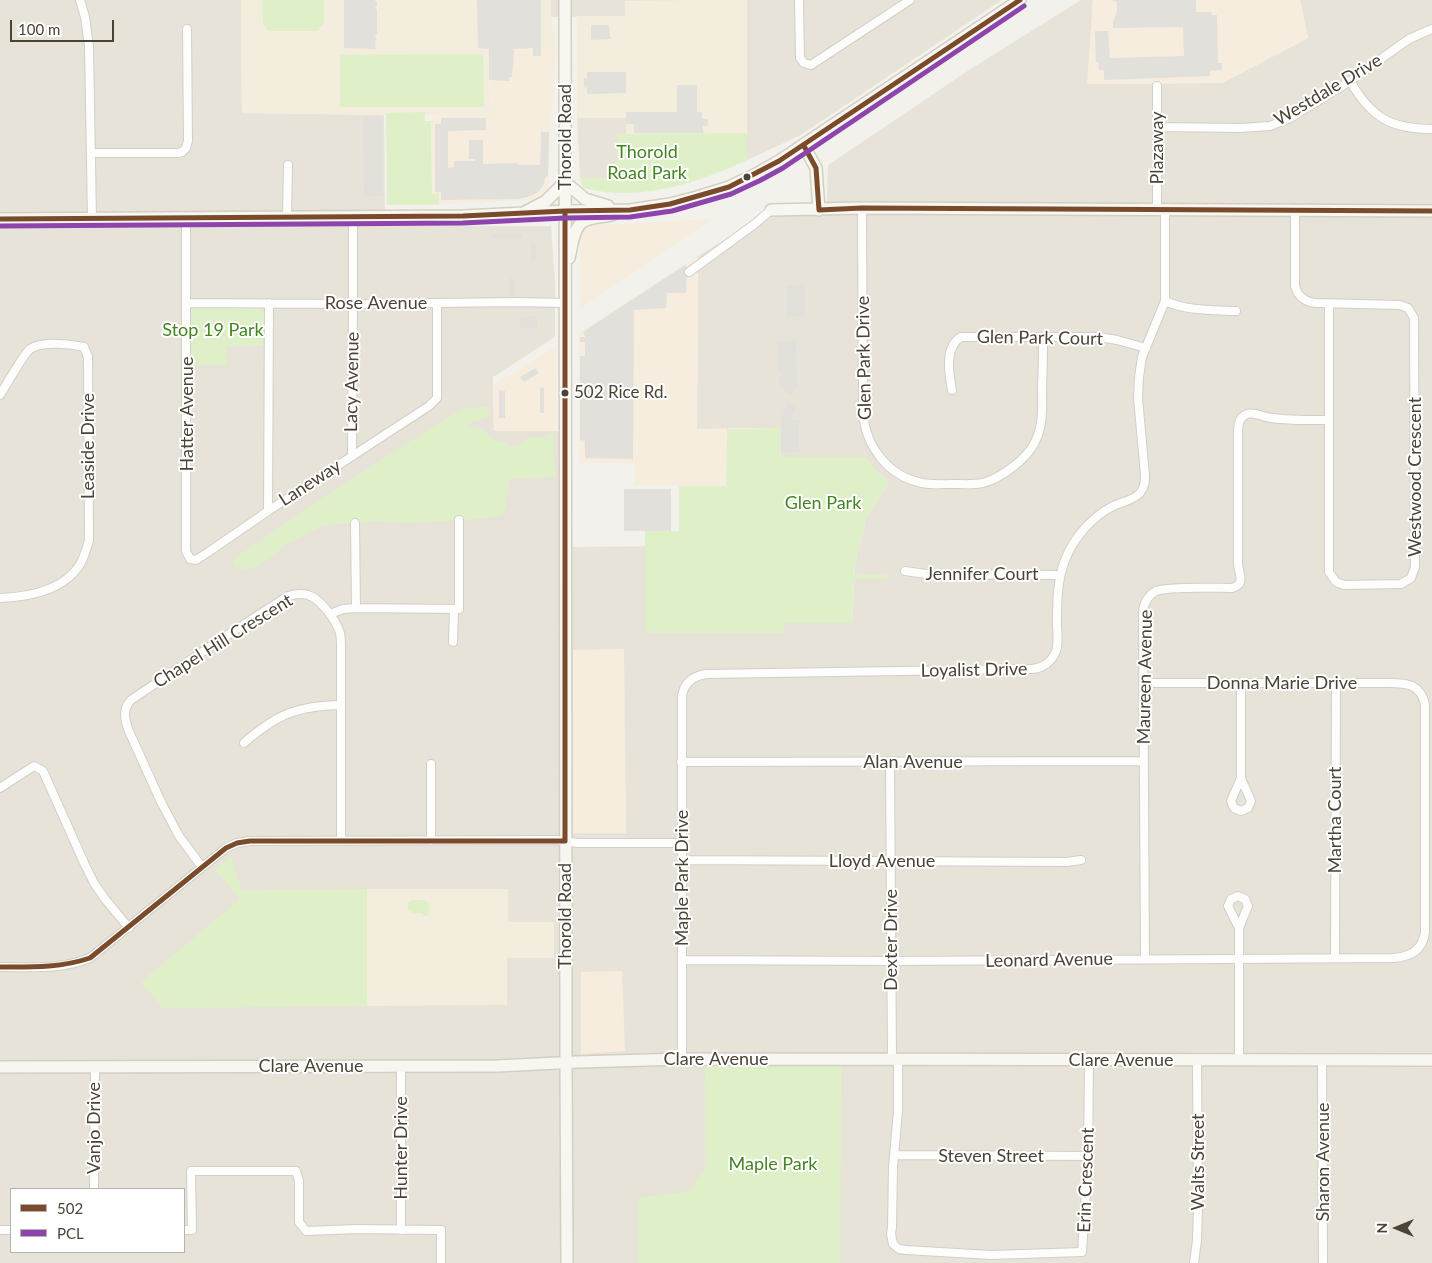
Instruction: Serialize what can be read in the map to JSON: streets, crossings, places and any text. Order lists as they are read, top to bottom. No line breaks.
{"streets":{"street":["Westdale Drive","Thorold Road","Plazaway","Rose Avenue","Glen Park Court","Glen Park Drive","Lacy Avenue","Hatter Avenue","Leaside Drive","Westwood Crescent","Laneway","Jennifer Court","Chapel Hill Crescent","Loyalist Drive","Maureen Avenue","Donna Marie Drive","Alan Avenue","Martha Court","Lloyd Avenue","Maple Park Drive","Dexter Drive","Leonard Avenue","Clare Avenue","Vanjo Drive","Hunter Drive","Steven Street","Walts Street","Sharon Avenue","Erin Crescent"]},"crossings":[["Westdale Drive","Plazaway"],["Thorold Road","Rose Avenue"],["Thorold Road","Clare Avenue"],["Plazaway","Loyalist Drive"],["Rose Avenue","Lacy Avenue"],["Rose Avenue","Hatter Avenue"],["Rose Avenue","Laneway"],["Glen Park Court","Glen Park Drive"],["Glen Park Court","Loyalist Drive"],["Lacy Avenue","Laneway"],["Hatter Avenue","Laneway"],["Westwood Crescent","Maureen Avenue"],["Jennifer Court","Loyalist Drive"],["Loyalist Drive","Maple Park Drive"],["Maureen Avenue","Donna Marie Drive"],["Maureen Avenue","Alan Avenue"],["Maureen Avenue","Leonard Avenue"],["Donna Marie Drive","Martha Court"],["Alan Avenue","Maple Park Drive"],["Alan Avenue","Dexter Drive"],["Martha Court","Leonard Avenue"],["Lloyd Avenue","Maple Park Drive"],["Lloyd Avenue","Dexter Drive"],["Maple Park Drive","Leonard Avenue"],["Maple Park Drive","Clare Avenue"],["Dexter Drive","Leonard Avenue"],["Dexter Drive","Clare Avenue"],["Dexter Drive","Erin Crescent"],["Clare Avenue","Vanjo Drive"],["Clare Avenue","Hunter Drive"],["Clare Avenue","Walts Street"],["Clare Avenue","Sharon Avenue"],["Clare Avenue","Erin Crescent"],["Steven Street","Erin Crescent"]],"parks":["Thorold Road Park","Stop 19 Park","Glen Park","Maple Park"],"places":["502 Rice Rd."],"lines":["transit line 502","transit line PCL"],"legend":["502","PCL"],"scale_bar":"100 m","north":"left"}
